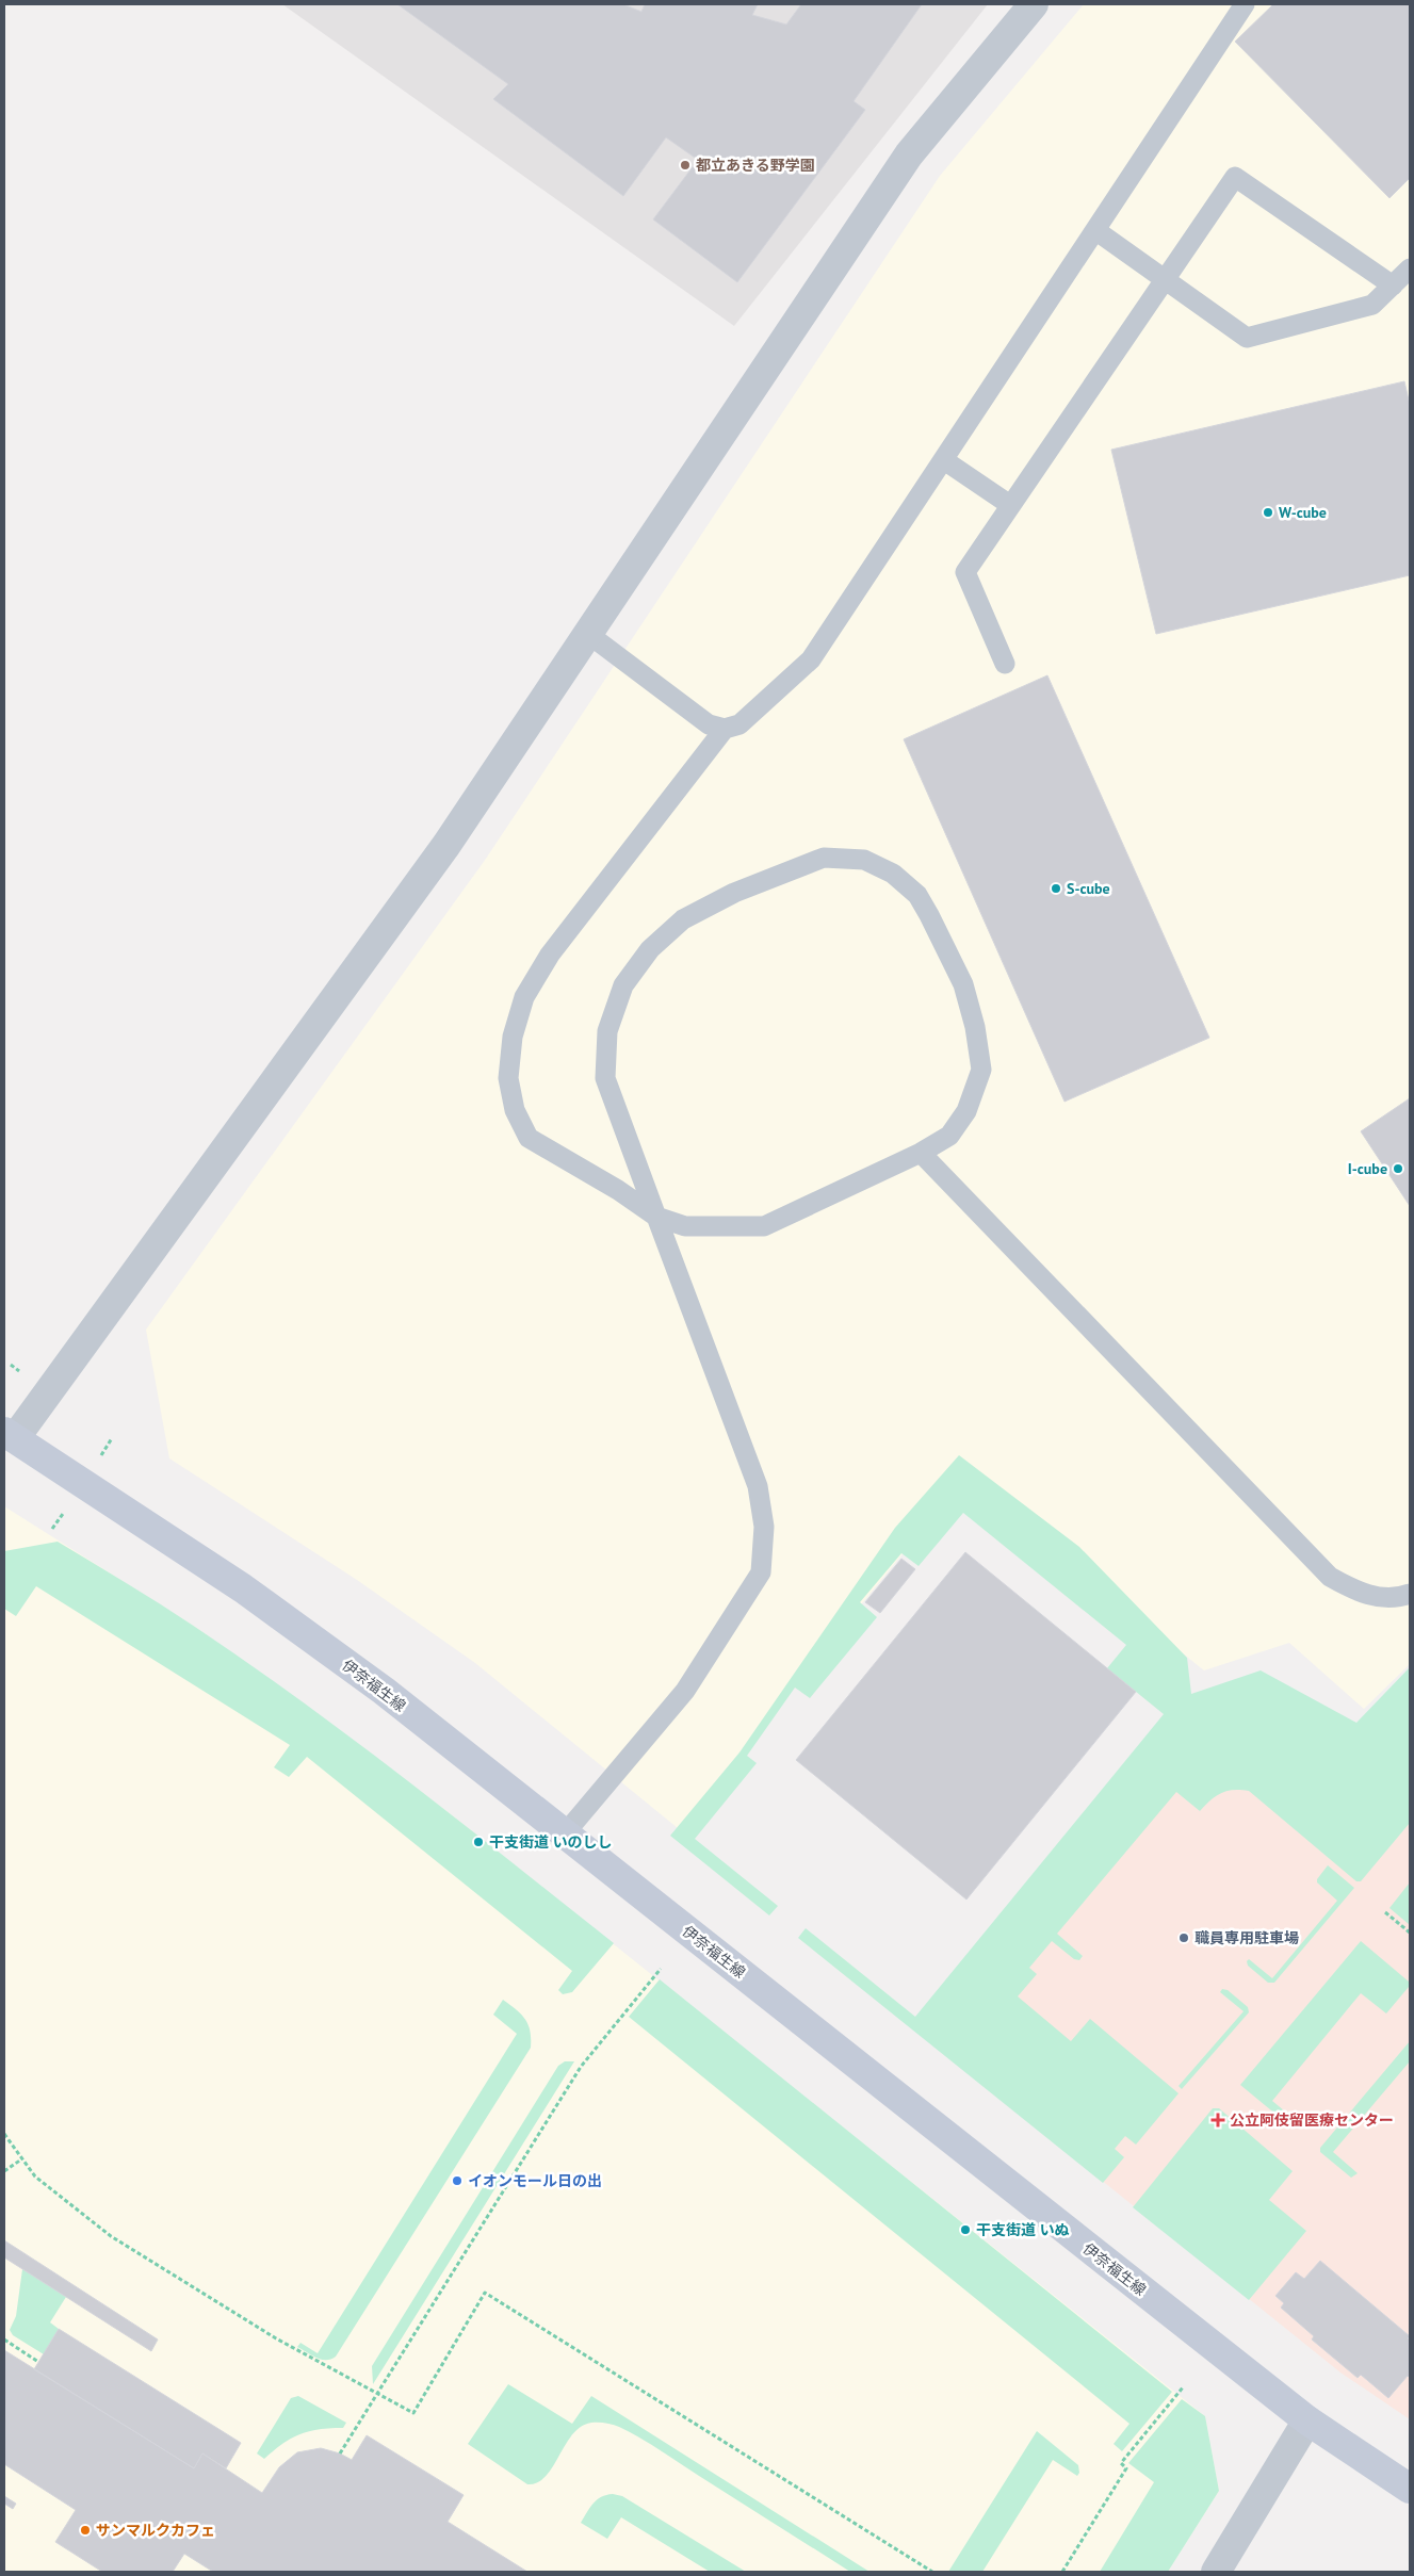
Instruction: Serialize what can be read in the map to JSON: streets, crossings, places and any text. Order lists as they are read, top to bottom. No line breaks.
{"streets":{"main road":["伊奈福生線"]},"places":{"other":["都立あきる野学園","W-cube","S-cube","I-cube","干支街道 いのしし","職員専用駐車場","イオンモール日の出","干支街道 いぬ","サンマルクカフェ"],"health":["公立阿伎留医療センター"]}}
